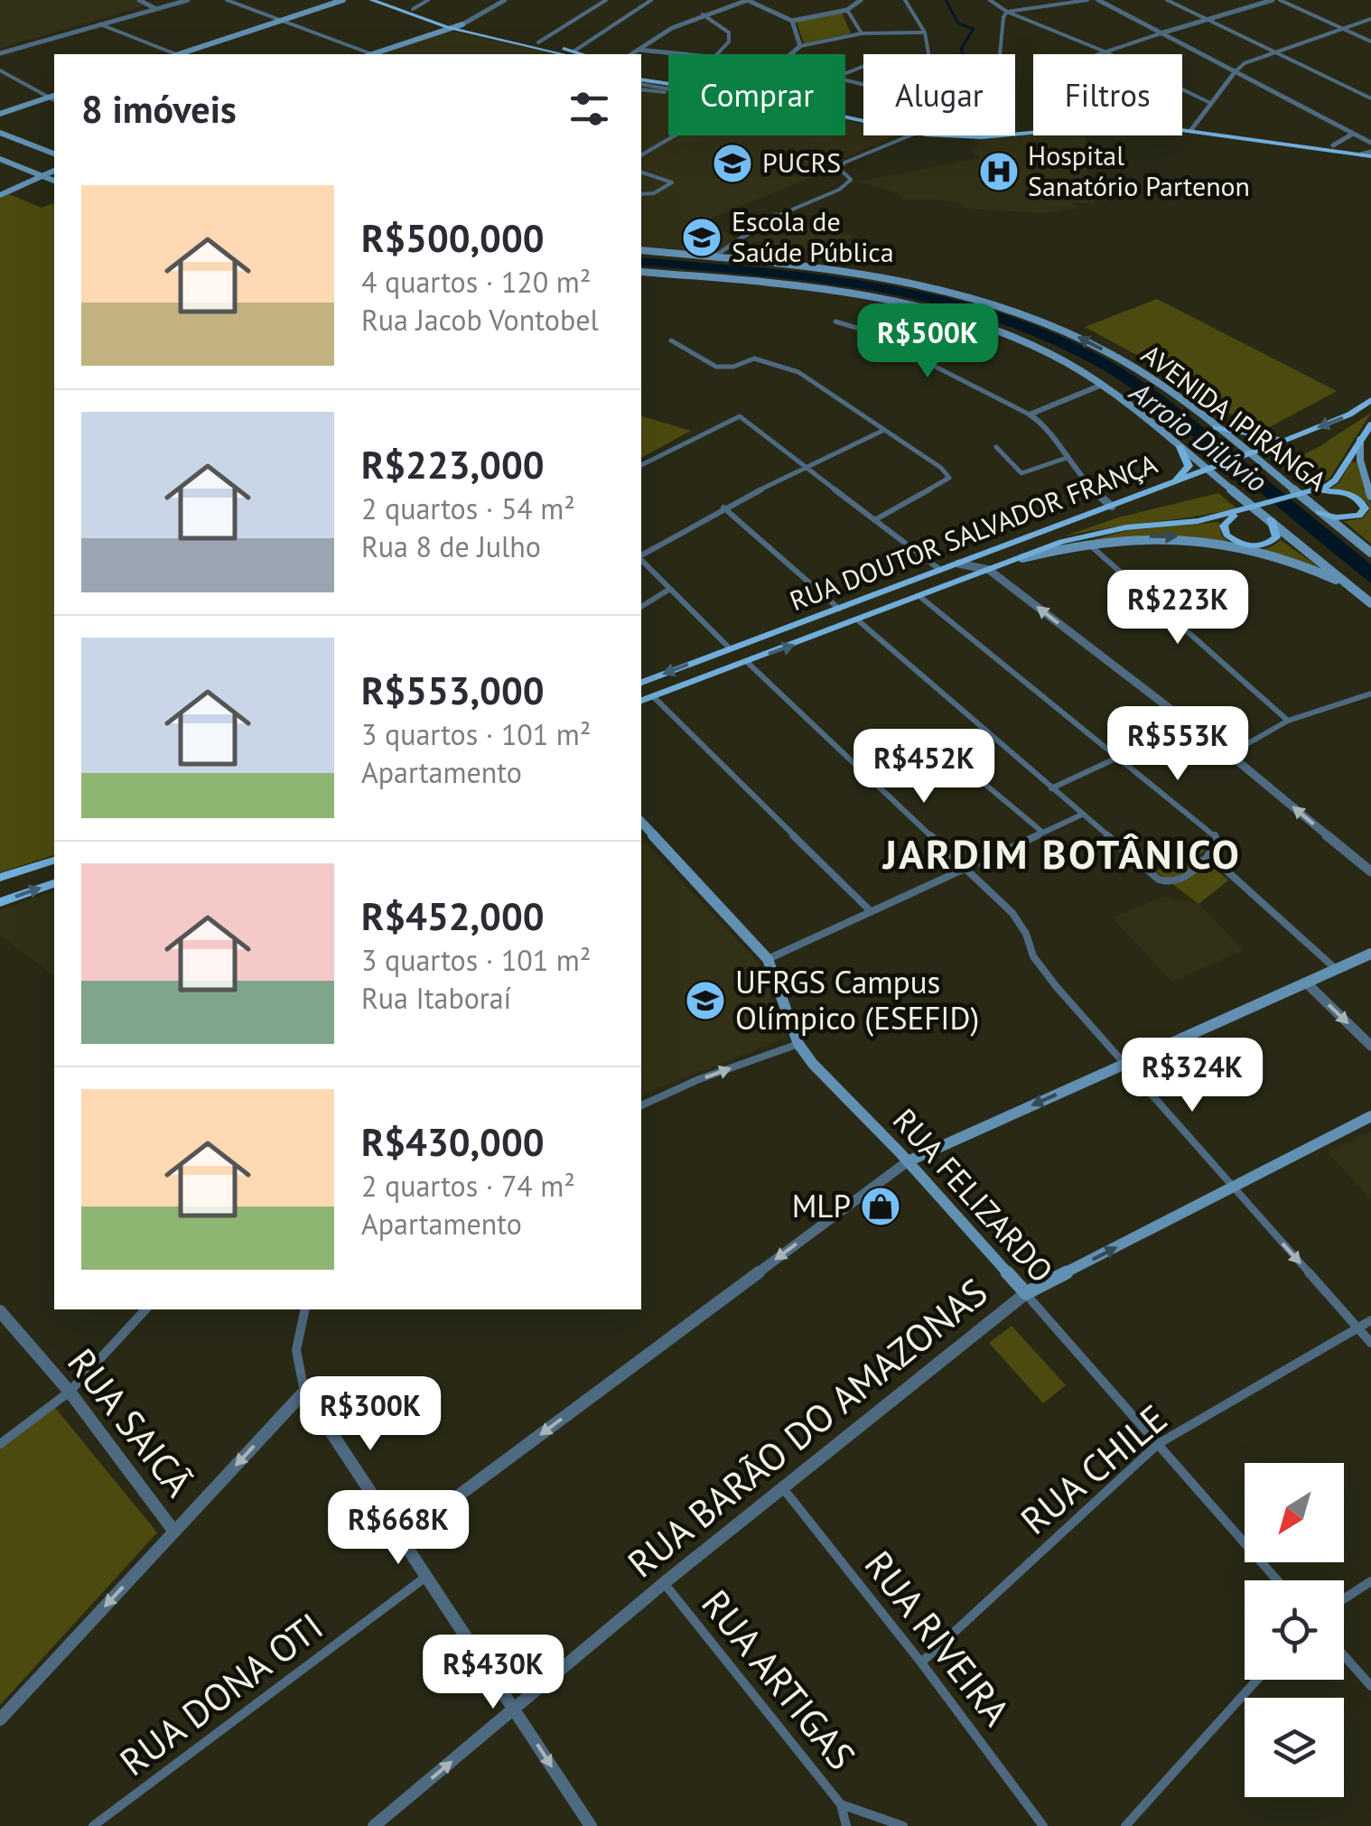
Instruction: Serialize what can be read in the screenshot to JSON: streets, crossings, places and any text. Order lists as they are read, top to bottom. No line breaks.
{"streets":{"main road":["AVENIDA IPIRANGA","RUA DOUTOR SALVADOR FRANÇA","RUA FELIZARDO","RUA BARÃO DO AMAZONAS"],"street":["RUA SAICÃ","RUA CHILE","RUA RIVEIRA","RUA ARTIGAS","RUA DONA OTI"]},"crossings":[["AVENIDA IPIRANGA","RUA DOUTOR SALVADOR FRANÇA"],["RUA FELIZARDO","RUA BARÃO DO AMAZONAS"],["RUA FELIZARDO","RUA CHILE"],["RUA BARÃO DO AMAZONAS","RUA RIVEIRA"],["RUA BARÃO DO AMAZONAS","RUA ARTIGAS"],["RUA CHILE","RUA RIVEIRA"]],"districts":["JARDIM BOTÂNICO"],"water":["Arroio Dilúvio"],"places":{"school or university":["PUCRS","Escola de Saúde Pública","UFRGS Campus Olímpico (ESEFID)"],"hospital":["Hospital Sanatório Partenon"],"shop":["MLP"]},"north":"bottom left","page":{"chip":["Comprar","Alugar","Filtros"],"heading":"8 imóveis","list":[{"name":"R$500,000","note":"4 quartos · 120 m² · Rua Jacob Vontobel"},{"name":"R$223,000","note":"2 quartos · 54 m² · Rua 8 de Julho"},{"name":"R$553,000","note":"3 quartos · 101 m² · Apartamento"},{"name":"R$452,000","note":"3 quartos · 101 m² · Rua Itaboraí"},{"name":"R$430,000","note":"2 quartos · 74 m² · Apartamento"}],"price":["R$500K","R$223K","R$553K","R$452K","R$324K","R$300K","R$668K","R$430K"]}}
